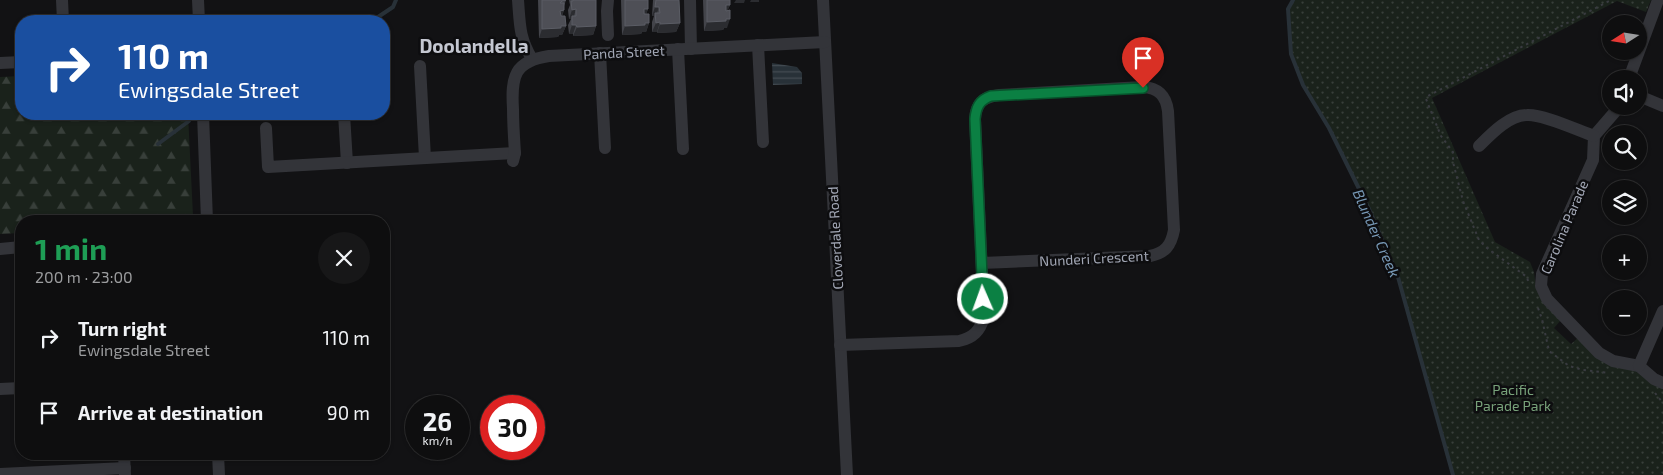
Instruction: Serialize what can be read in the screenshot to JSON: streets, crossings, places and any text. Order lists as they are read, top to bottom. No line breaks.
{"streets":{"street":["Panda Street","Carolina Parade","Cloverdale Road","Nunderi Crescent"]},"crossings":[["Panda Street","Cloverdale Road"]],"districts":["Doolandella"],"water":["Blunder Creek"],"parks":["Pacific Parade Park"],"north":"left","page":{"map_buttons":["+","−"],"turn":["110 m","Ewingsdale Street"],"heading":["1 min","200 m · 23:00"],"list":[{"name":"Turn right","note":"Ewingsdale Street","value":"110 m"},{"name":"Arrive at destination","value":"90 m"}],"speed":"26 km/h","limit":"30"}}
